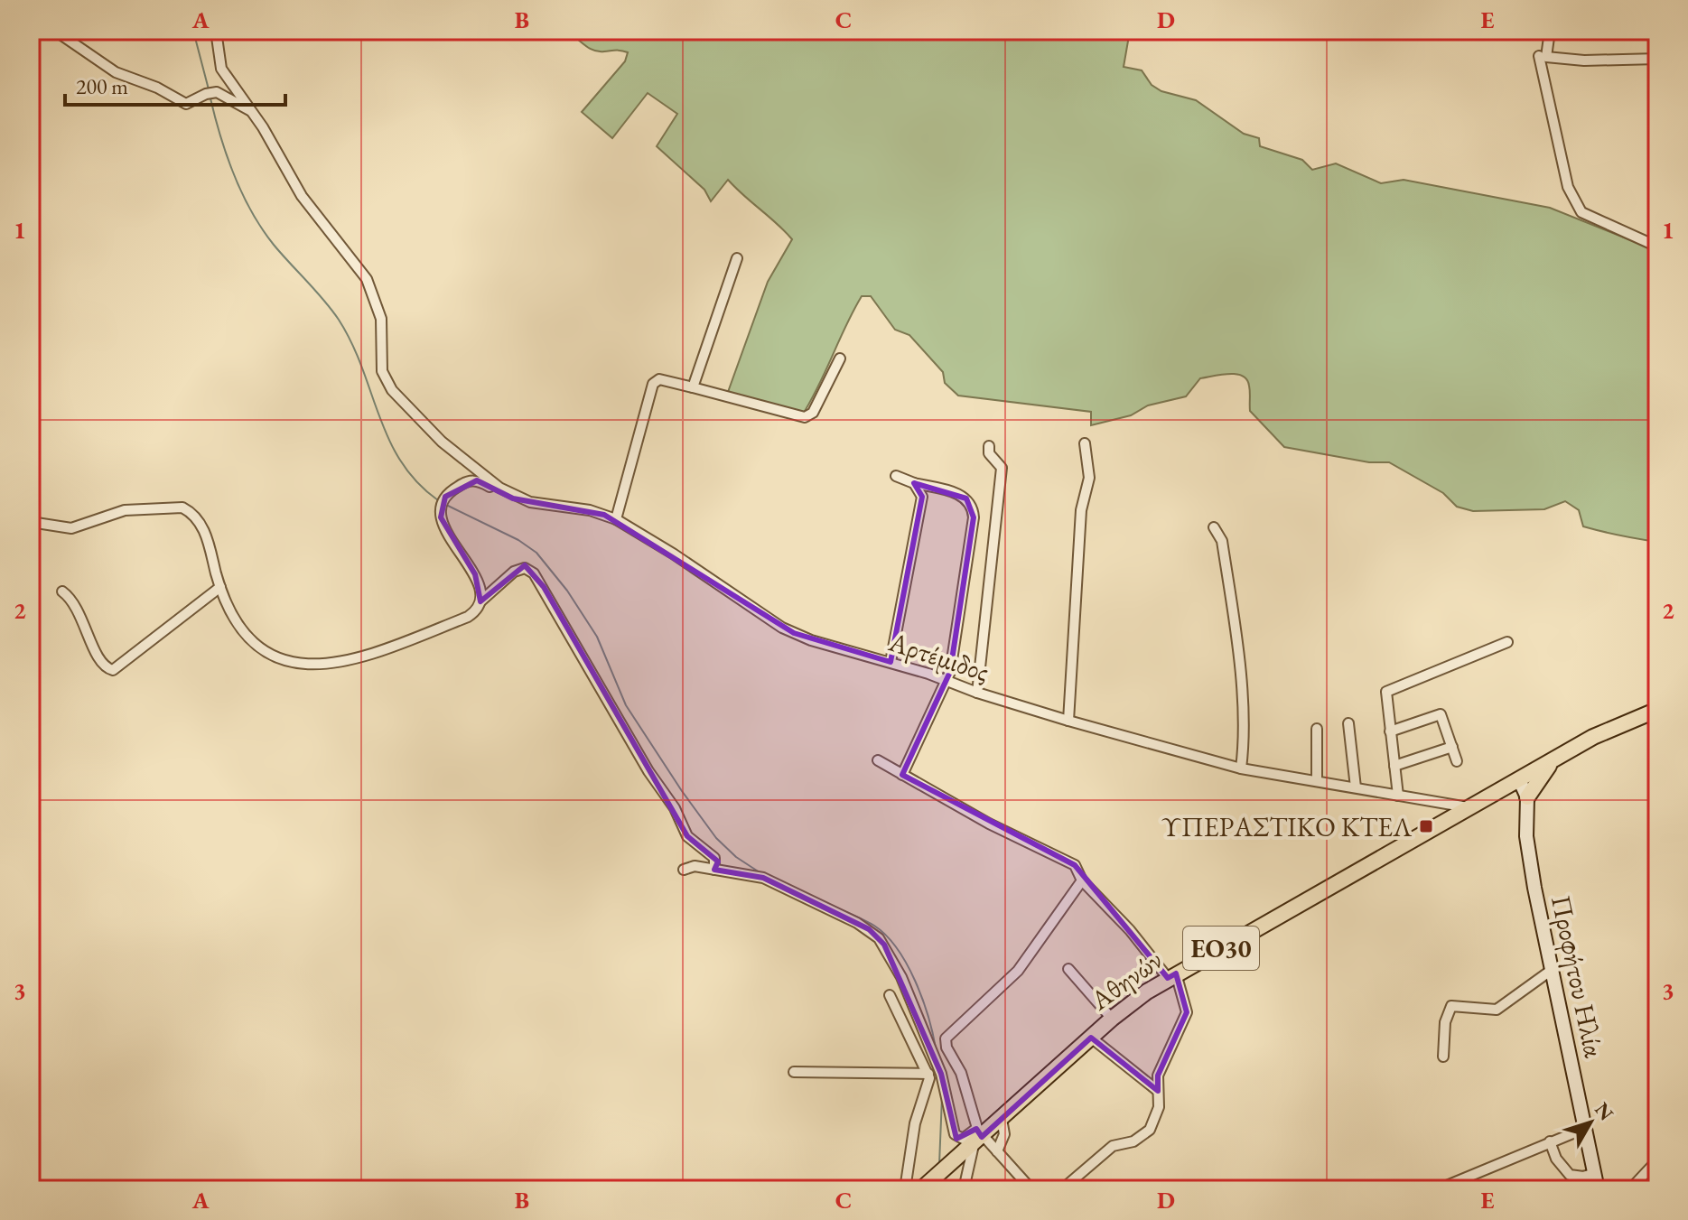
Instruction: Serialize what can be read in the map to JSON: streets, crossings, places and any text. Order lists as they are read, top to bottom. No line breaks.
{"streets":{"main road":["ΕΟ30","Αθηνών"],"street":["Αρτέμιδος","Προφήτου Ηλία"]},"crossings":[["Αρτέμιδος","Αθηνών"]],"places":{"transit":["ΥΠΕΡΑΣΤΙΚΟ ΚΤΕΛ"]},"scale_bar":"200 m","north":"top right","grid":{"columns":["A","B","C","D","E"],"rows":["1","2","3"]}}
